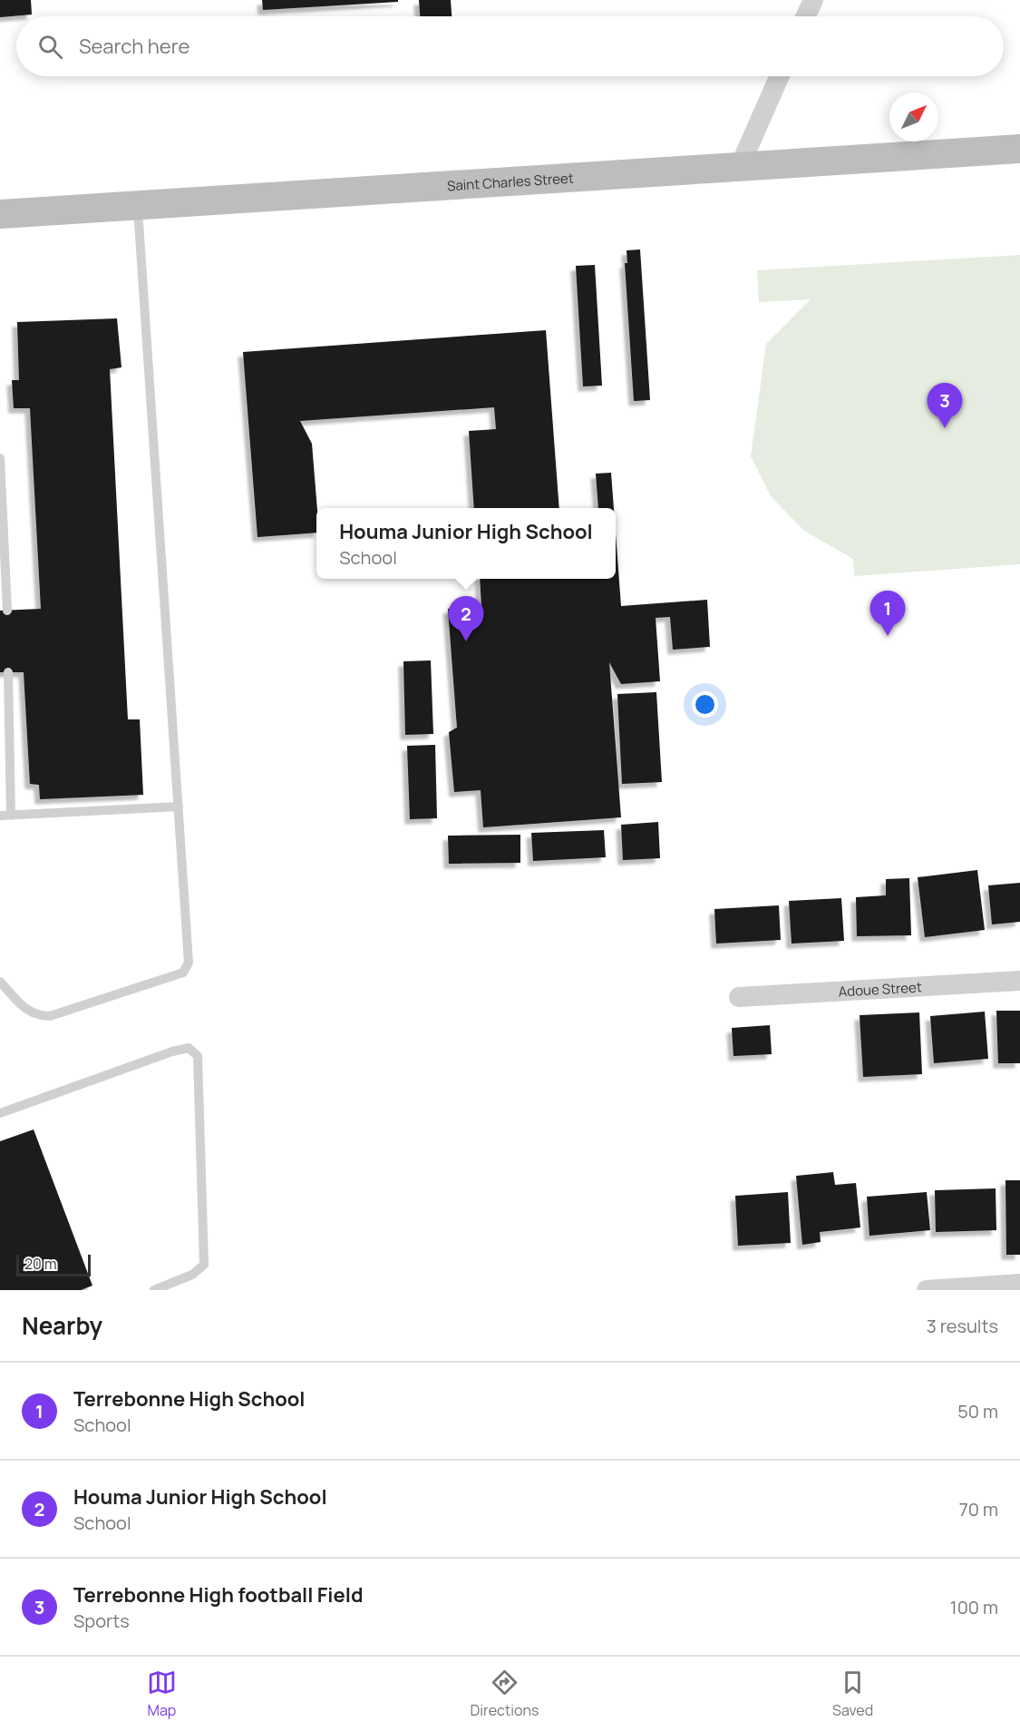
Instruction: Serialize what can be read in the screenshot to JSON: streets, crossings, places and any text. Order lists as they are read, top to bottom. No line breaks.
{"streets":{"street":["Saint Charles Street","Adoue Street"]},"scale_bar":"20 m","north":"top right","page":{"search":"Search here","pins":["3","1","2"],"popup":["Houma Junior High School","School"],"scale":"20 m","heading":["Nearby","3 results"],"list":[{"mark":"1","name":"Terrebonne High School","note":"School","value":"50 m"},{"mark":"2","name":"Houma Junior High School","note":"School","value":"70 m"},{"mark":"3","name":"Terrebonne High football Field","note":"Sports","value":"100 m"}],"nav":["Map","Directions","Saved"]}}
